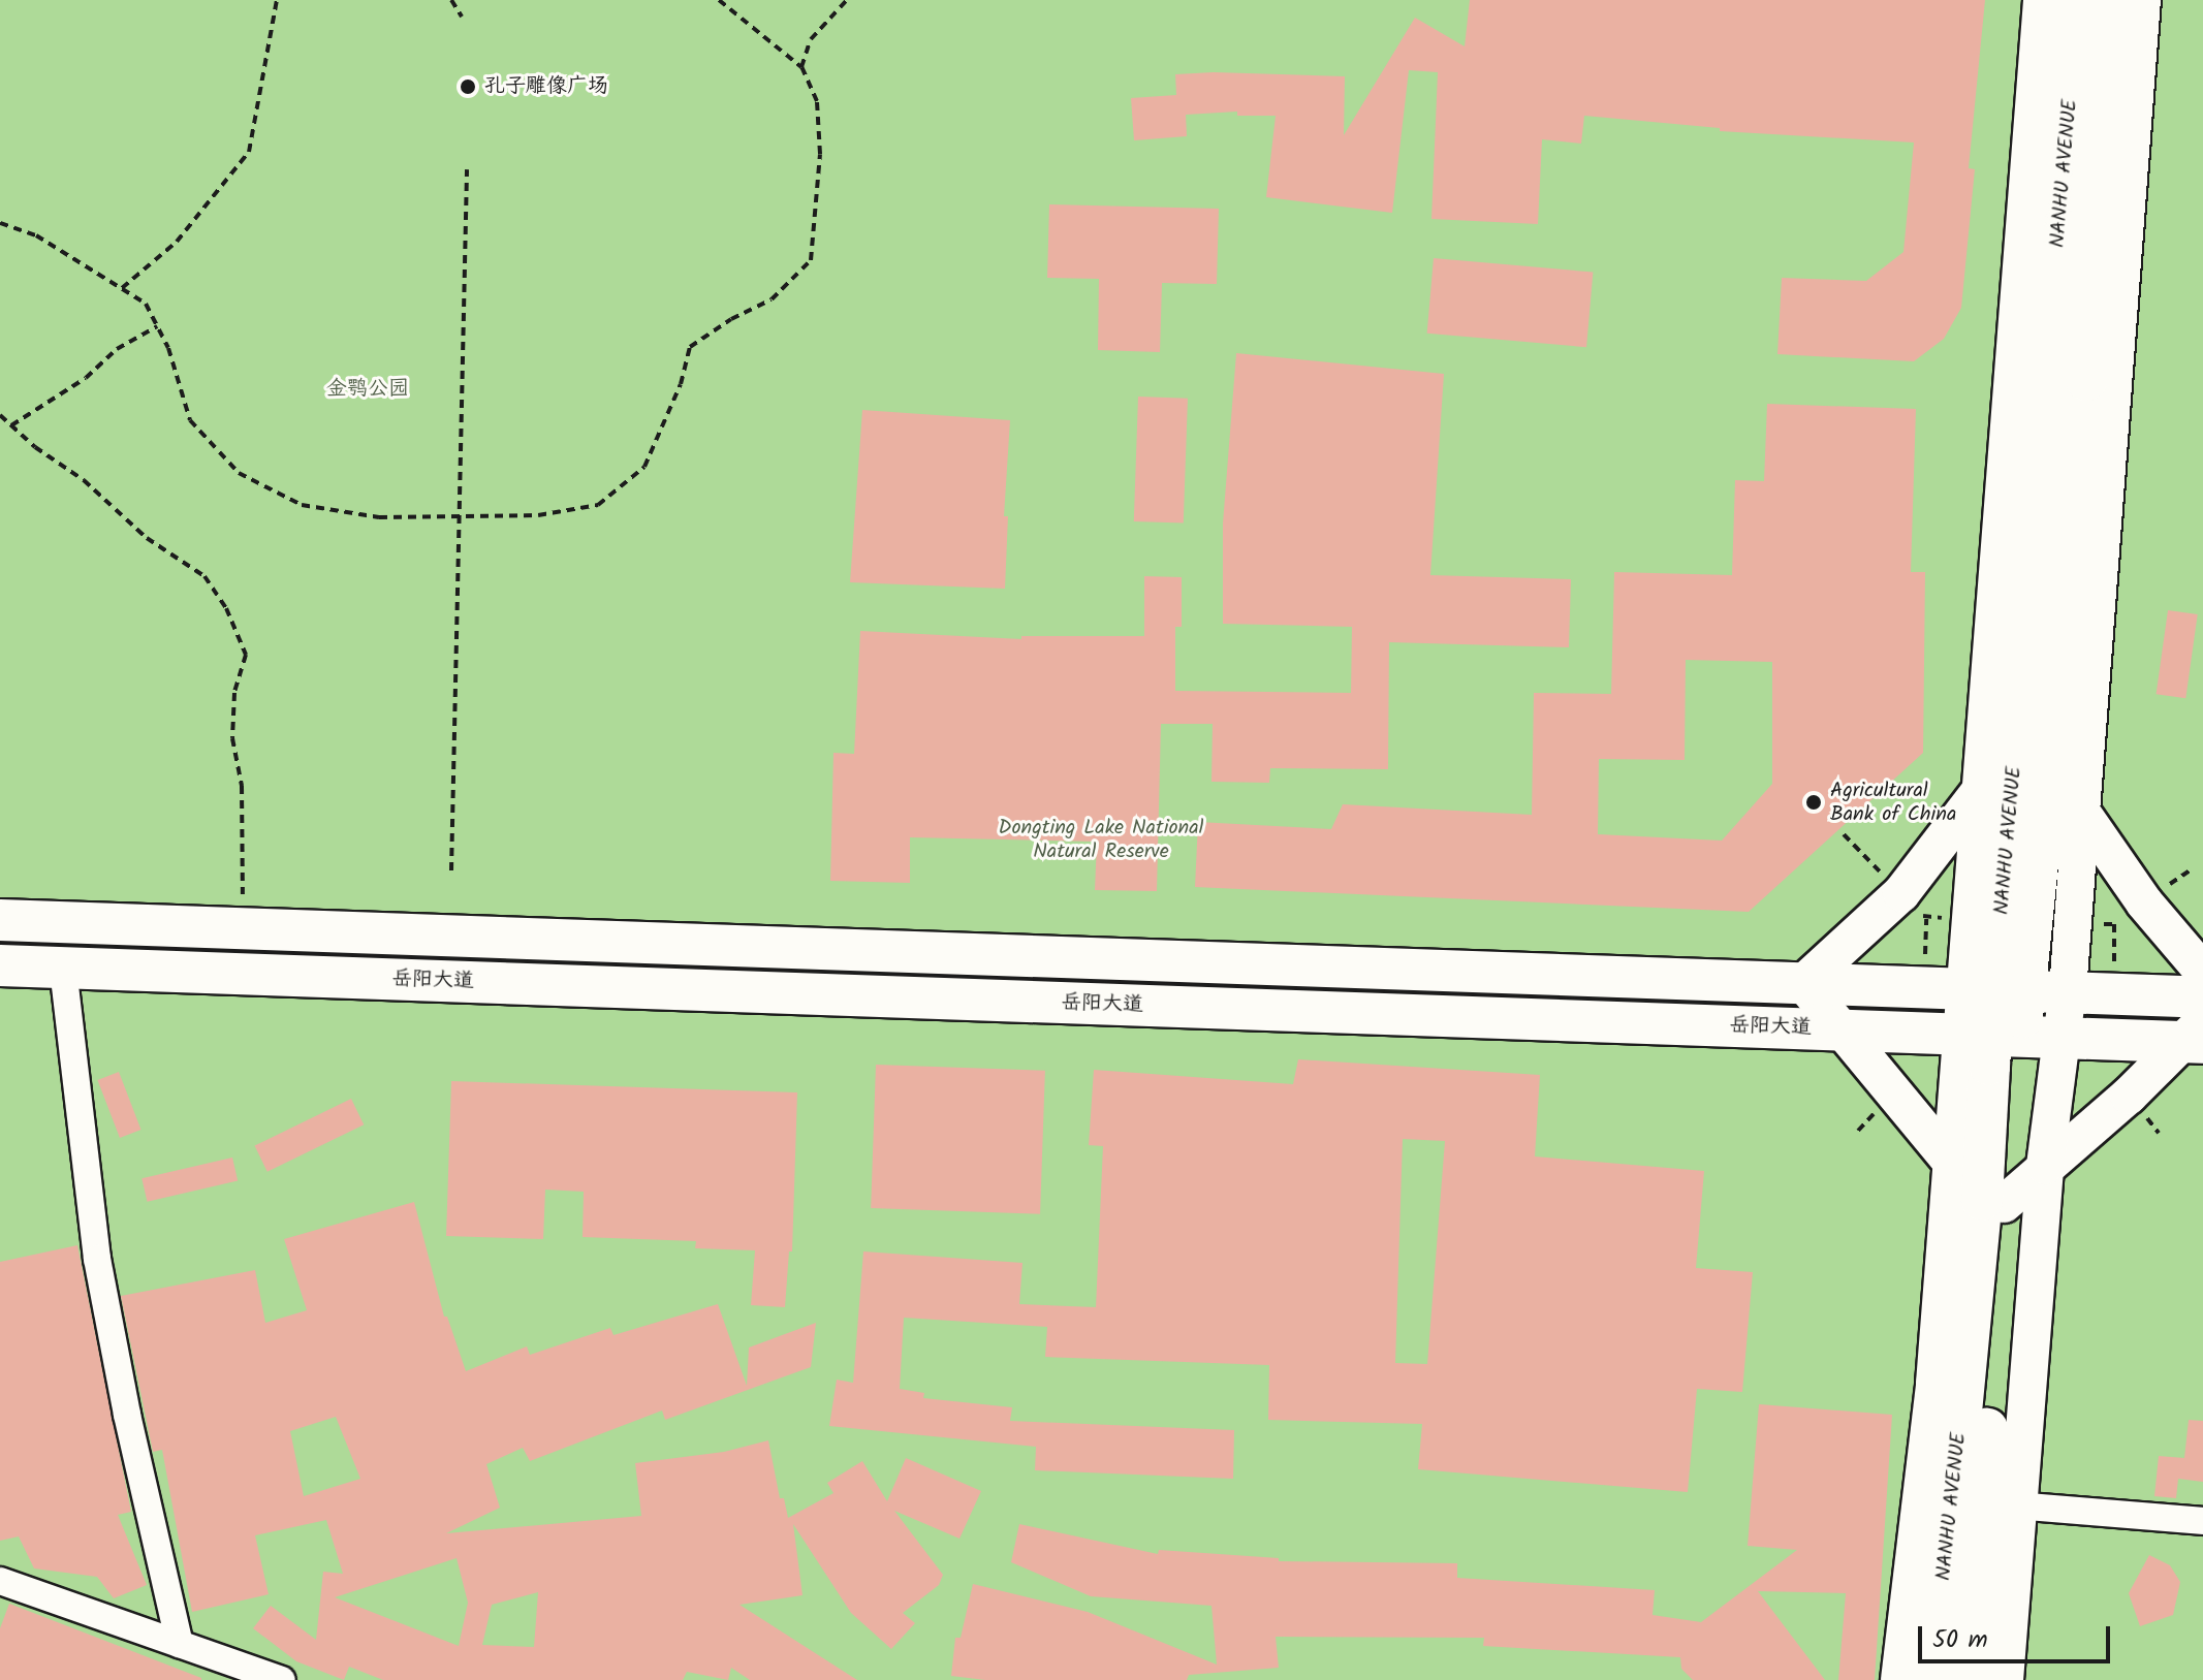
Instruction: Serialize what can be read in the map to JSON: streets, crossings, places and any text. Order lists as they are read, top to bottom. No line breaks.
{"streets":{"main road":["NANHU AVENUE","岳阳大道"]},"crossings":[["NANHU AVENUE","岳阳大道"]],"parks":["金鹗公园","Dongting Lake National Natural Reserve"],"places":["孔子雕像广场","Agricultural Bank of China"],"scale_bar":"50 m"}
